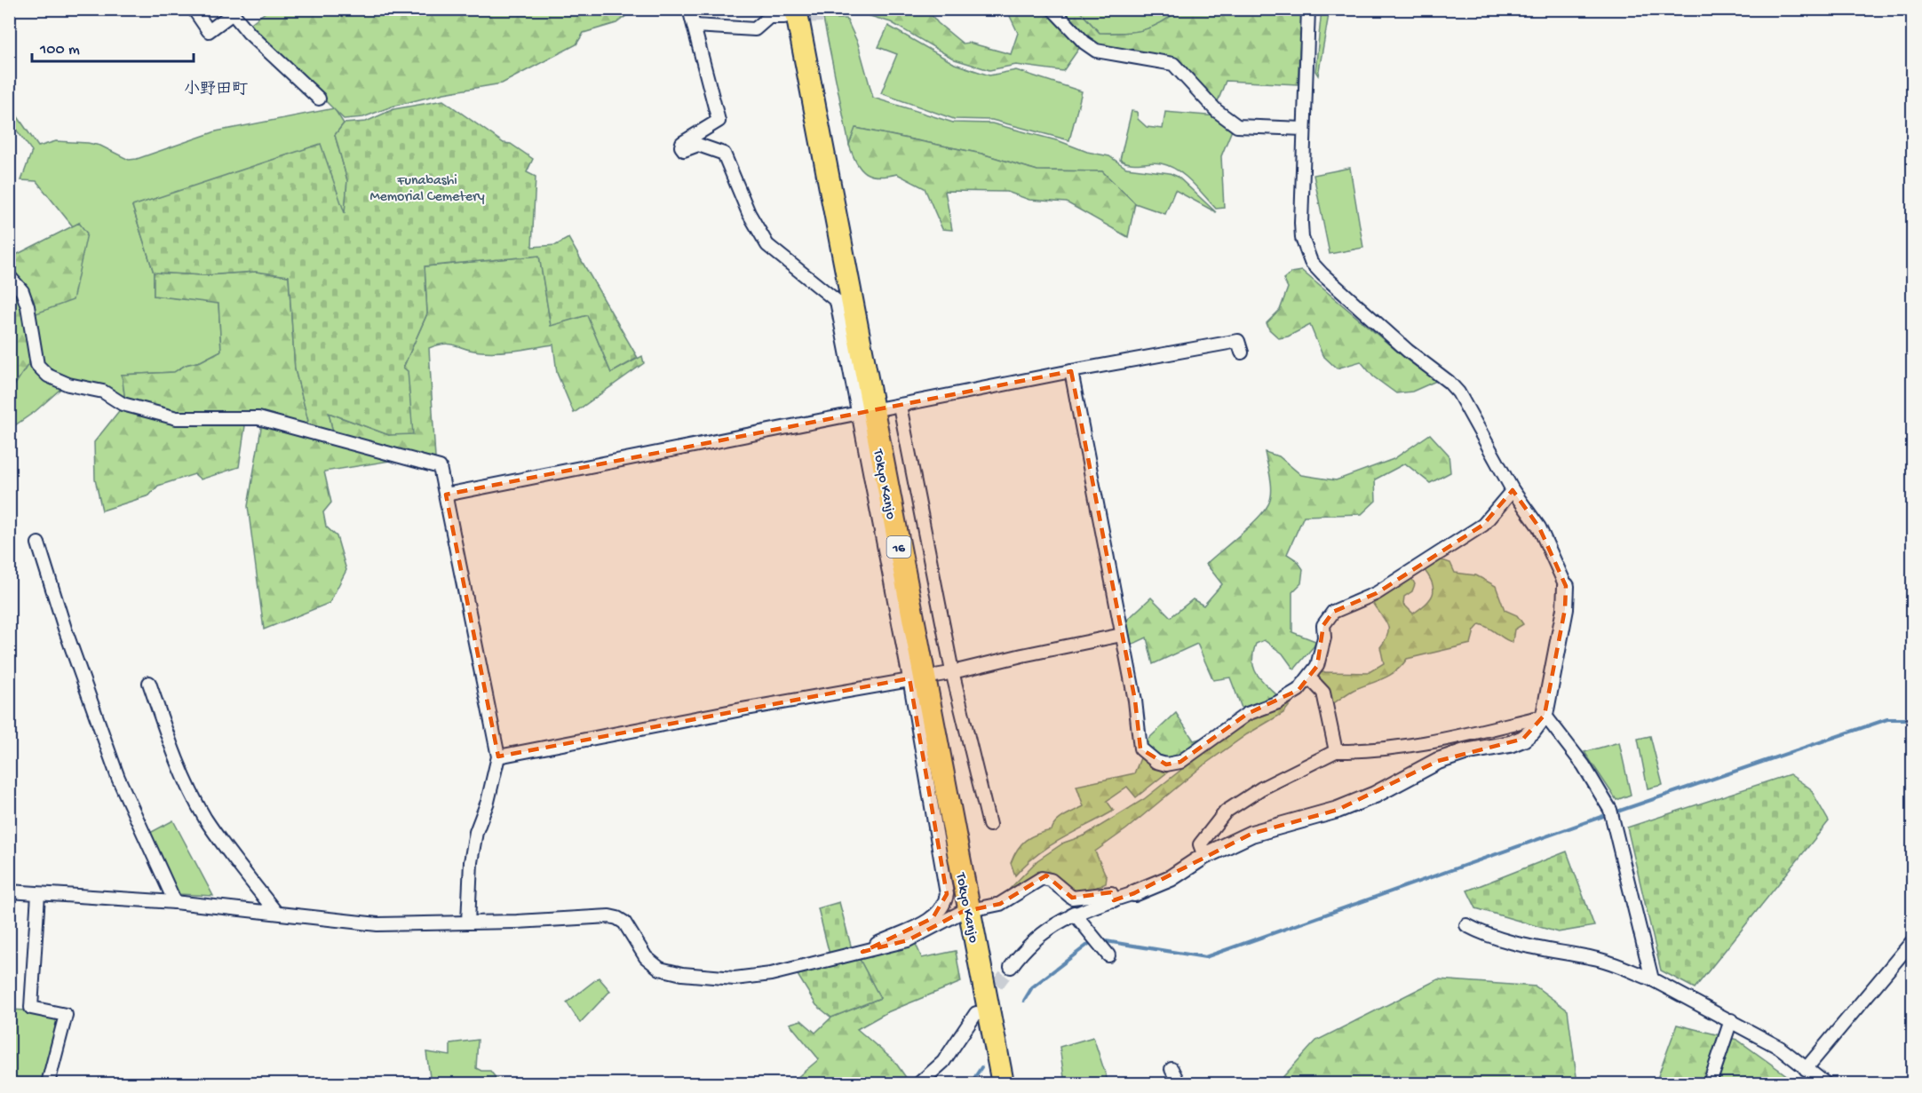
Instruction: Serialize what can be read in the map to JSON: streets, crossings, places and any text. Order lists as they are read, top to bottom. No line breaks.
{"streets":{"highway":["Tokyo Kanjo","16"]},"districts":["小野田町"],"parks":["Funabashi Memorial Cemetery"],"scale_bar":"100 m"}
